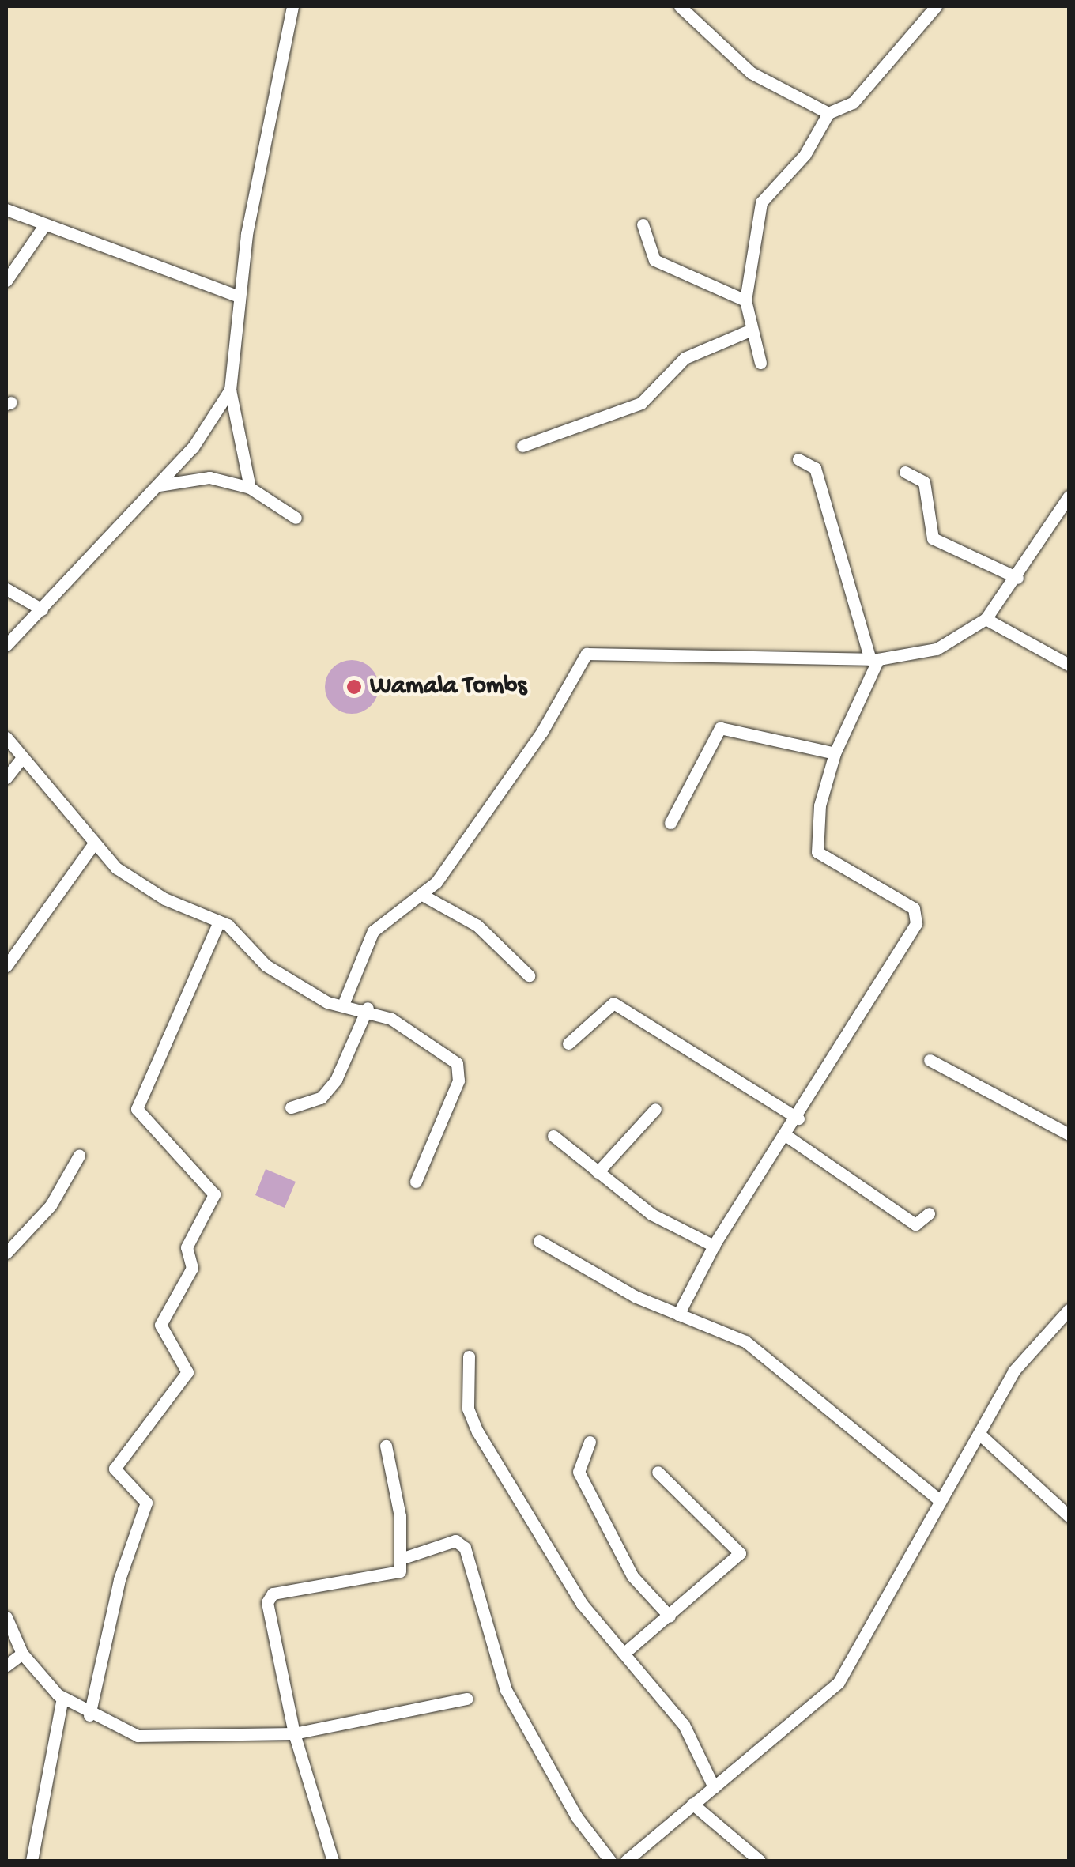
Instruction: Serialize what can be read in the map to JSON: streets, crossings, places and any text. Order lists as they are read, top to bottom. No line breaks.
{"places":["Wamala Tombs"]}
